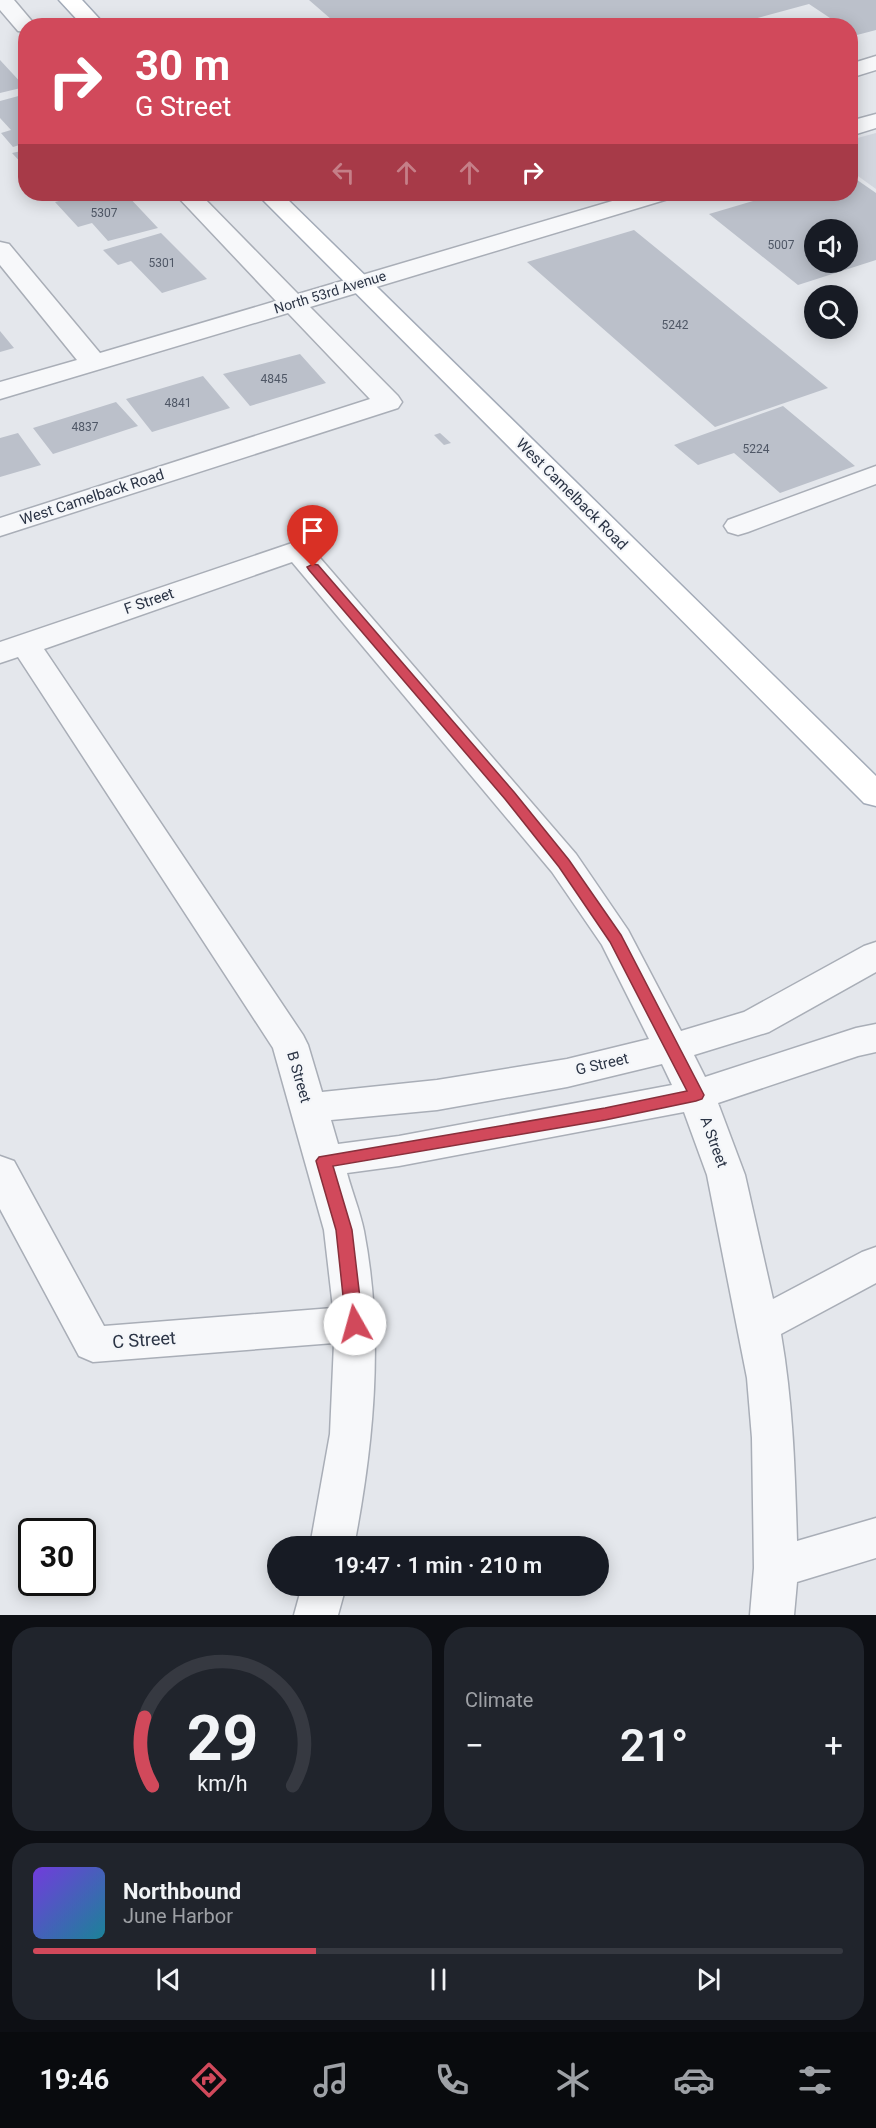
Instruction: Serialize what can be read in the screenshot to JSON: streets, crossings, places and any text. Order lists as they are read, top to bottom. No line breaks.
{"streets":{"main road":["West Camelback Road"],"street":["North 53rd Avenue","F Street","G Street","B Street","A Street","C Street"]},"crossings":[["North 53rd Avenue","West Camelback Road"],["F Street","B Street"],["F Street","A Street"],["G Street","B Street"],["G Street","A Street"],["B Street","C Street"]],"house_numbers":["5307","5007","5301","5242","4845","4841","4837","5224"],"page":{"turn":["30 m","G Street"],"limit":"30","trip":"19:47 · 1 min · 210 m","tile":"Climate","heat":["−","21°","+"],"song":["Northbound","June Harbor"],"tabs":"19:46","gauge":["29","km/h"]}}
